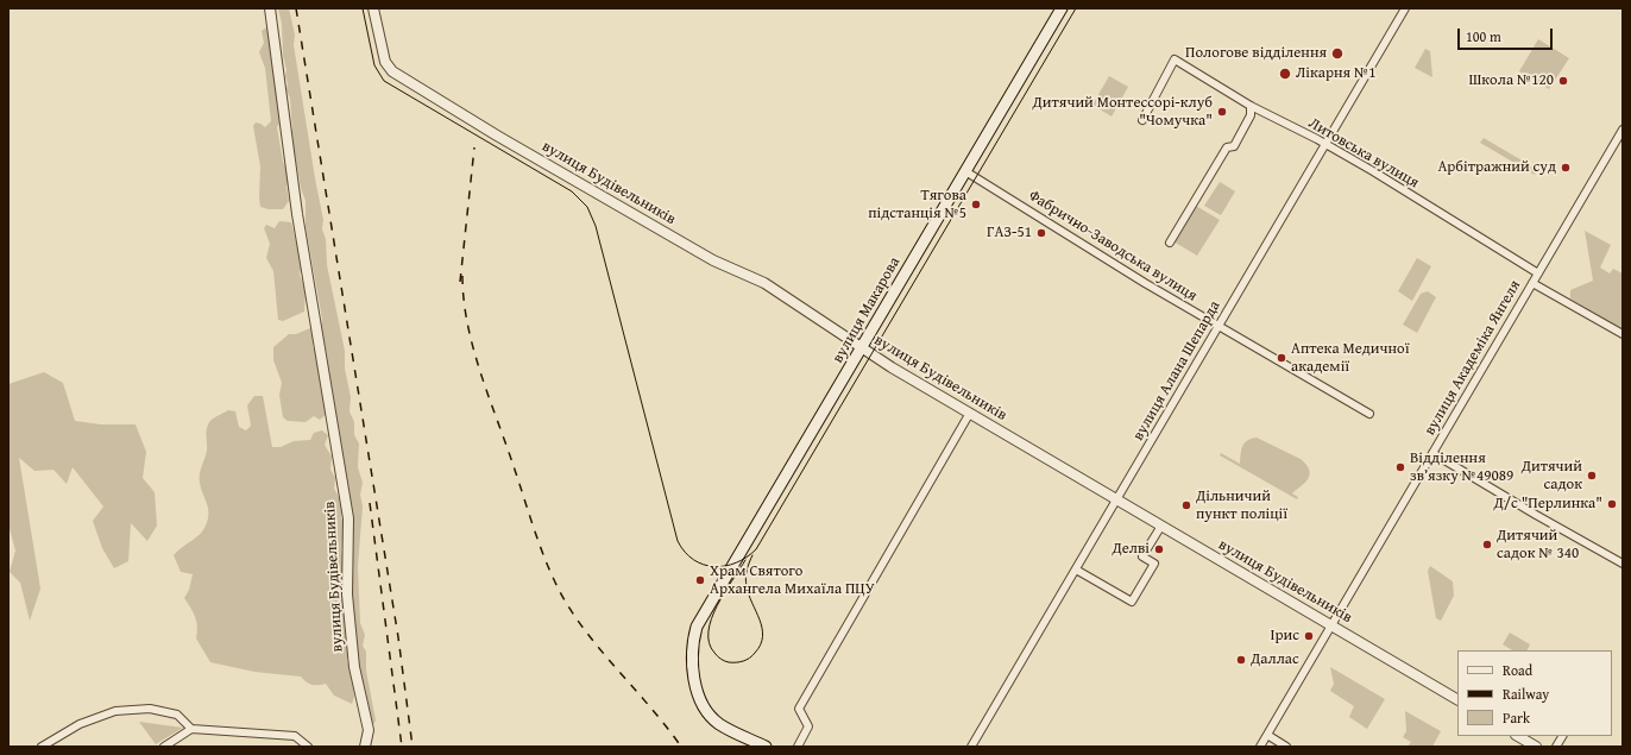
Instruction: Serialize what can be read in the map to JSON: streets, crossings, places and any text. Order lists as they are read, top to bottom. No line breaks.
{"streets":{"main road":["вулиця Макарова"],"street":["Литовська вулиця","вулиця Будівельників","Фабрично-Заводська вулиця","вулиця Академіка Янгеля","вулиця Алана Шепарда"]},"crossings":[["Литовська вулиця","вулиця Академіка Янгеля"],["Литовська вулиця","вулиця Алана Шепарда"],["вулиця Будівельників","вулиця Макарова"],["вулиця Будівельників","вулиця Академіка Янгеля"],["вулиця Будівельників","вулиця Алана Шепарда"],["Фабрично-Заводська вулиця","вулиця Макарова"],["Фабрично-Заводська вулиця","вулиця Алана Шепарда"]],"places":["Пологове відділення","Лікарня №1","Школа №120","Дитячий Монтессорі-клуб \"Чомучка\"","Арбітражний суд","Тягова пiдстанцiя №5","ГАЗ-51","Аптека Медичної академії","Відділення зв’язку №49089","Дитячий садок","Д/с \"Перлинка\"","Дільничий пункт поліції","Дитячий садок № 340","Делві","Храм Святого Архангела Михаїла ПЦУ","Ірис","Даллас"],"legend":["Road","Railway","Park"],"scale_bar":"100 m"}
